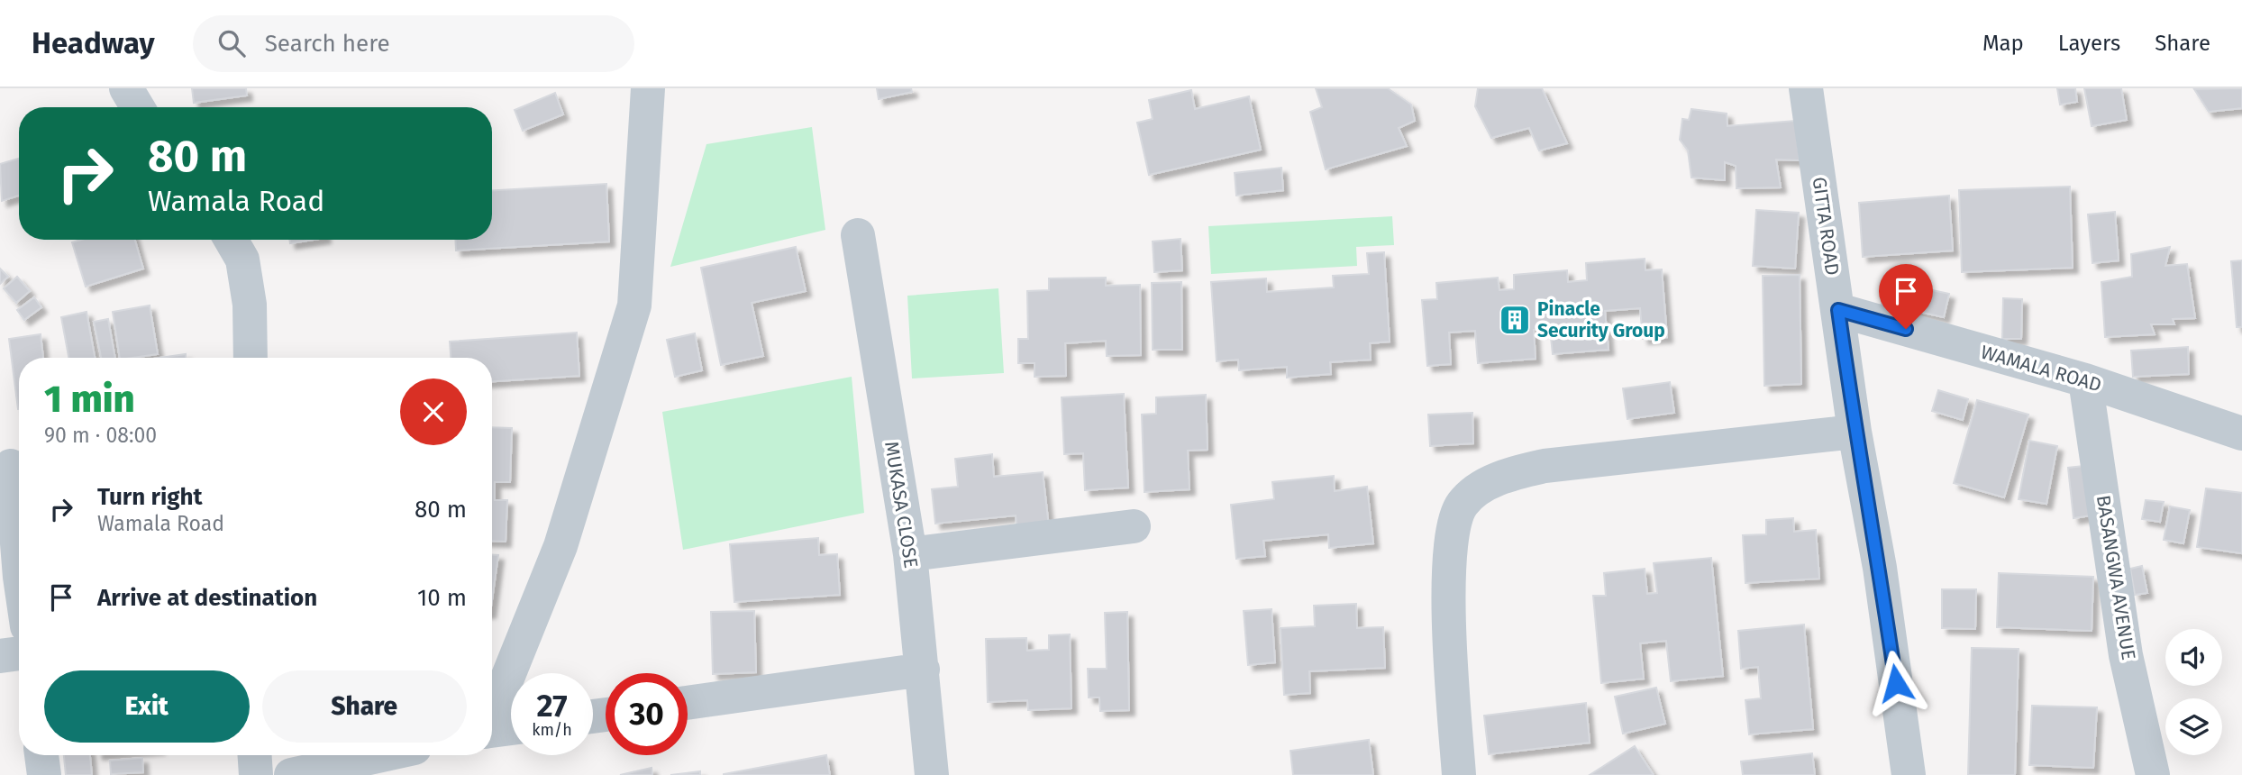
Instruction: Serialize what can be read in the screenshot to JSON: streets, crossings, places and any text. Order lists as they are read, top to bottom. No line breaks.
{"streets":{"street":["GITTA ROAD","WAMALA ROAD","MUKASA CLOSE","BASANGWA AVENUE"]},"crossings":[["GITTA ROAD","WAMALA ROAD"],["WAMALA ROAD","BASANGWA AVENUE"]],"places":{"building":["Pinacle Security Group"]},"page":{"header":"Headway","search":"Search here","nav":["Map","Layers","Share"],"turn":["80 m","Wamala Road"],"heading":["1 min","90 m · 08:00"],"list":[{"name":"Turn right","note":"Wamala Road","value":"80 m"},{"name":"Arrive at destination","value":"10 m"}],"buttons":["Exit","Share"],"speed":"27 km/h","limit":"30"}}
